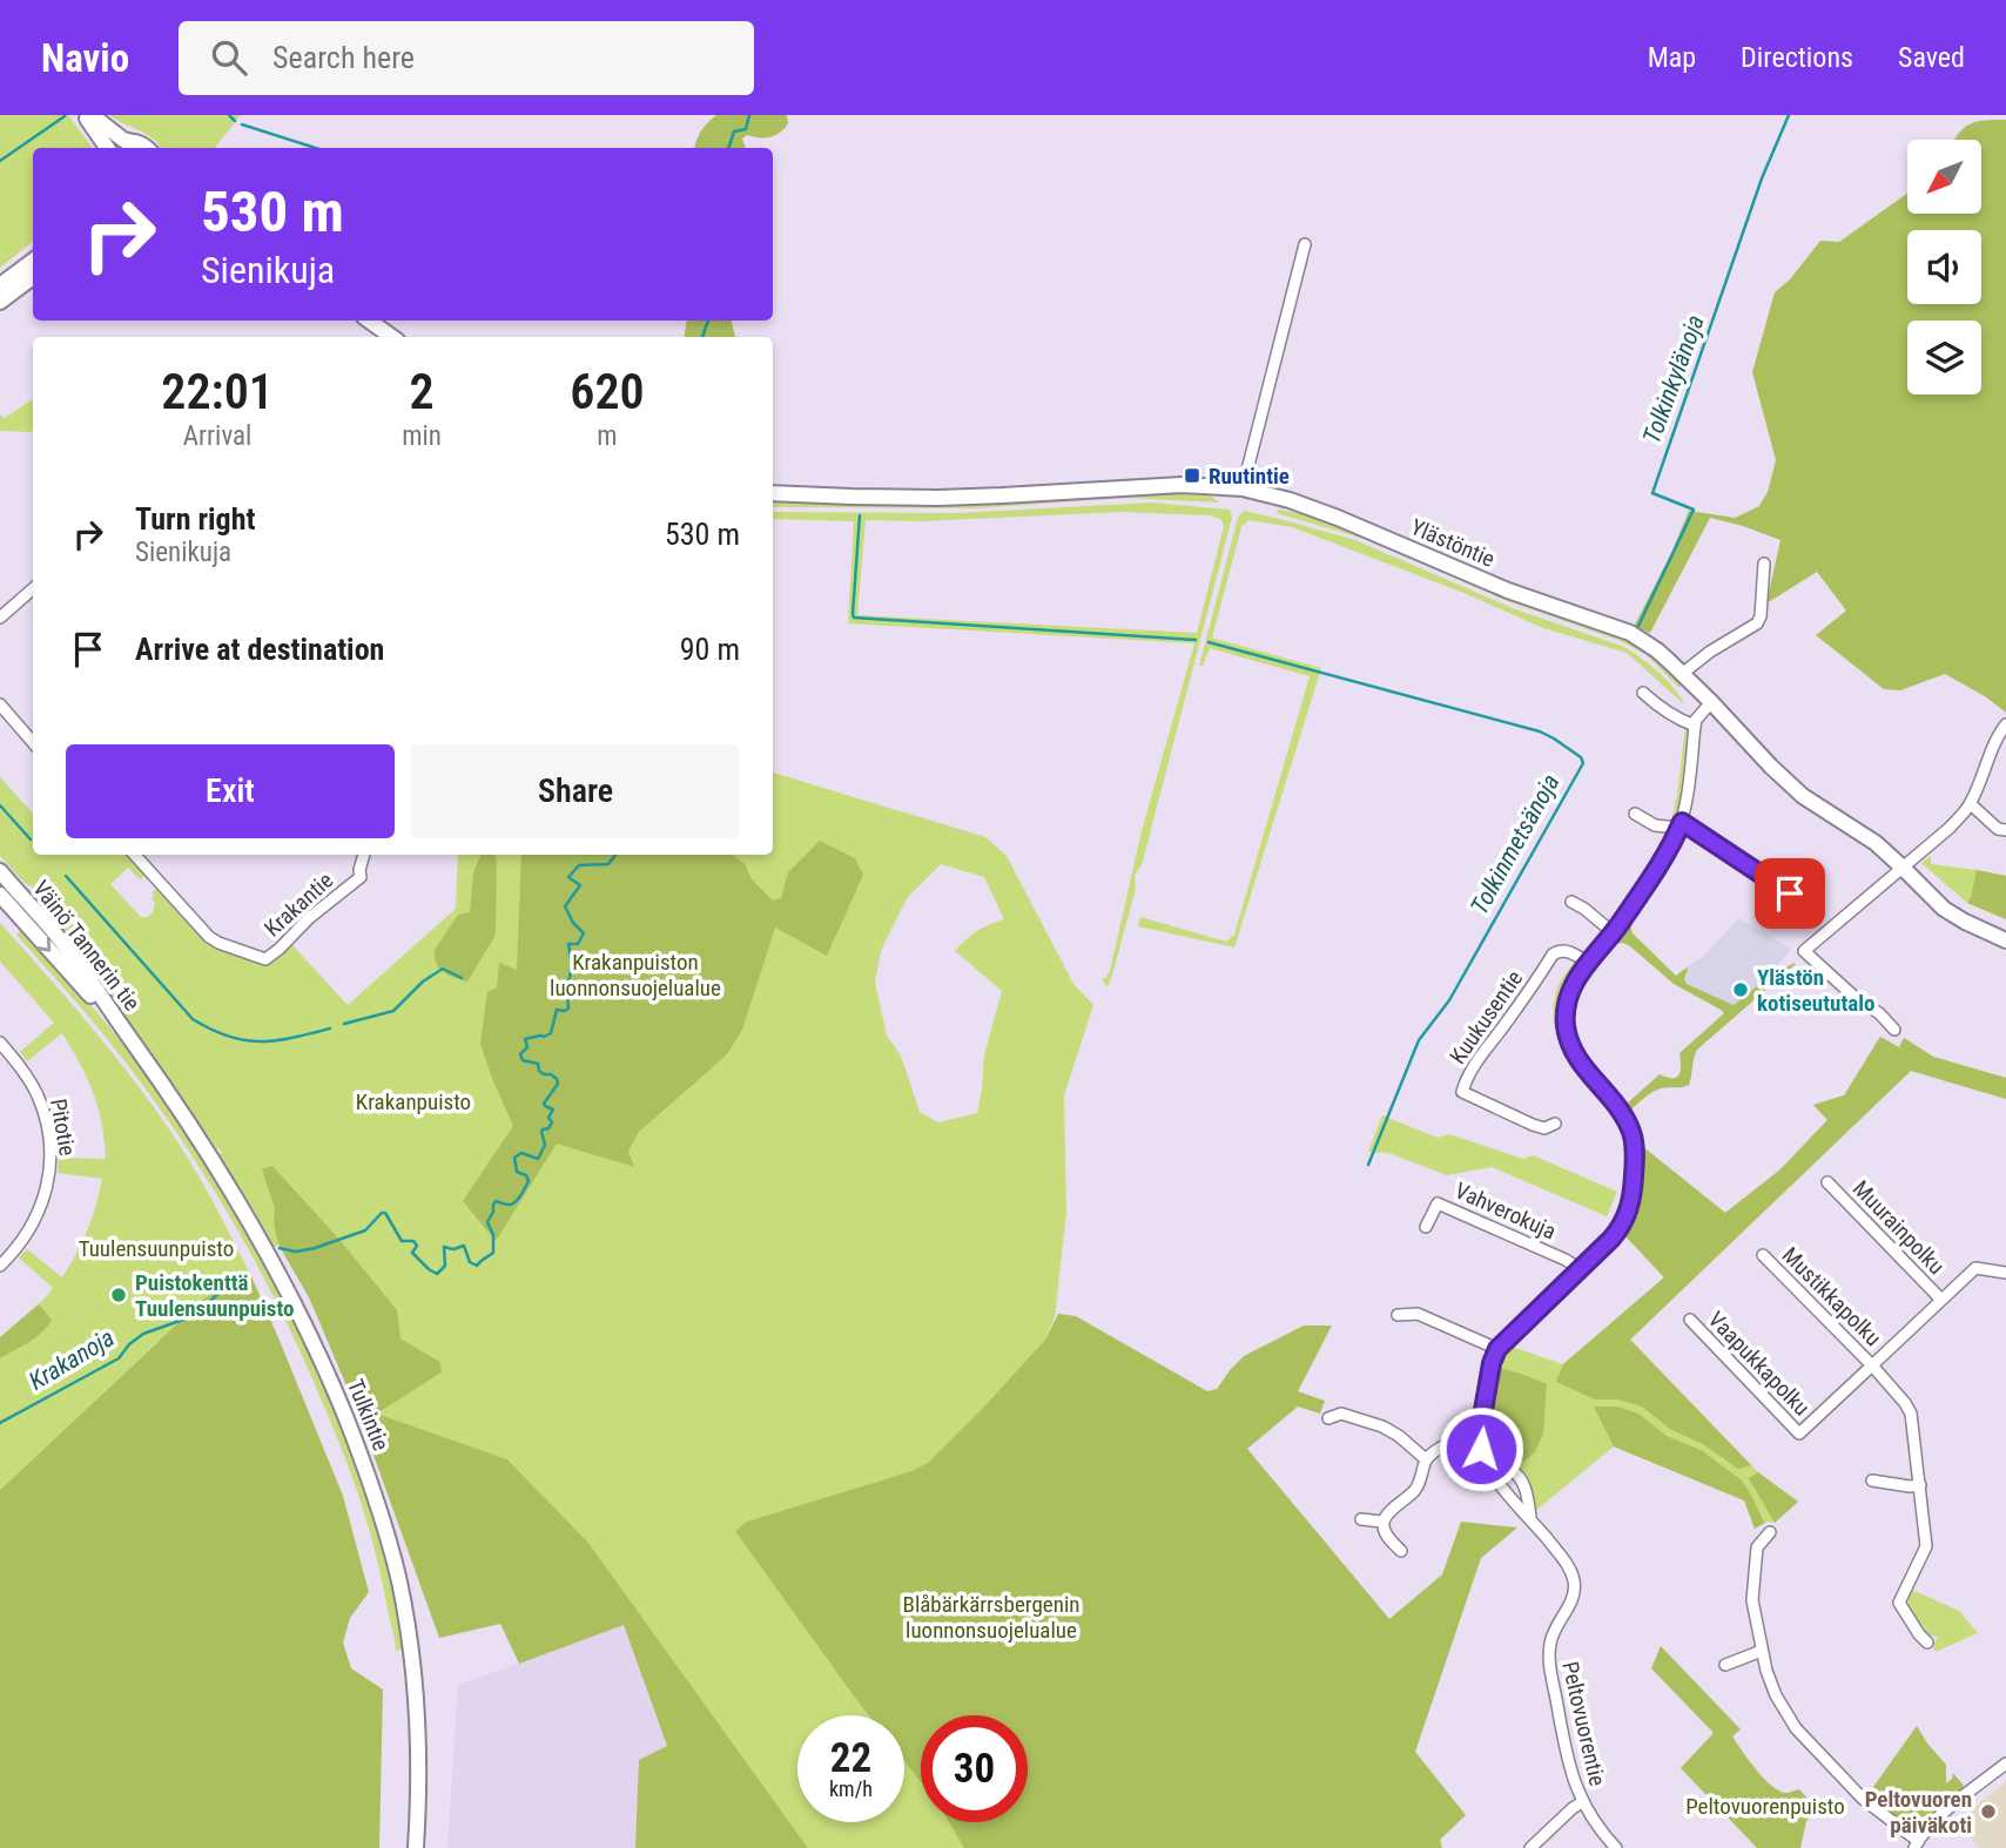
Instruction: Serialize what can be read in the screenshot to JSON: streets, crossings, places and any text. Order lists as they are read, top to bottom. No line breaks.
{"streets":{"main road":["Ylästöntie","Väinö Tannerin tie","Tulkintie"],"street":["Krakantie","Kuukusentie","Pitotie","Vahverokuja","Muurainpolku","Mustikkapolku","Vaapukkapolku","Peltovuorentie"]},"crossings":[["Väinö Tannerin tie","Tulkintie"],["Mustikkapolku","Vaapukkapolku"]],"water":["Tolkinkylänoja","Tolkinmetsänoja","Krakanoja"],"parks":["Krakanpuiston luonnonsuojelualue","Krakanpuisto","Tuulensuunpuisto","Blåbärkärrsbergenin luonnonsuojelualue","Peltovuorenpuisto"],"places":{"transit":["Ruutintie"],"other":["Ylästön kotiseututalo","Puistokenttä Tuulensuunpuisto","Peltovuoren päiväkoti"]},"north":"bottom left","page":{"header":"Navio","search":"Search here","nav":["Map","Directions","Saved"],"turn":["530 m","Sienikuja"],"eta":["22:01","Arrival","2","min","620","m"],"list":[{"name":"Turn right","note":"Sienikuja","value":"530 m"},{"name":"Arrive at destination","value":"90 m"}],"buttons":["Exit","Share"],"speed":"22 km/h","limit":"30"}}
